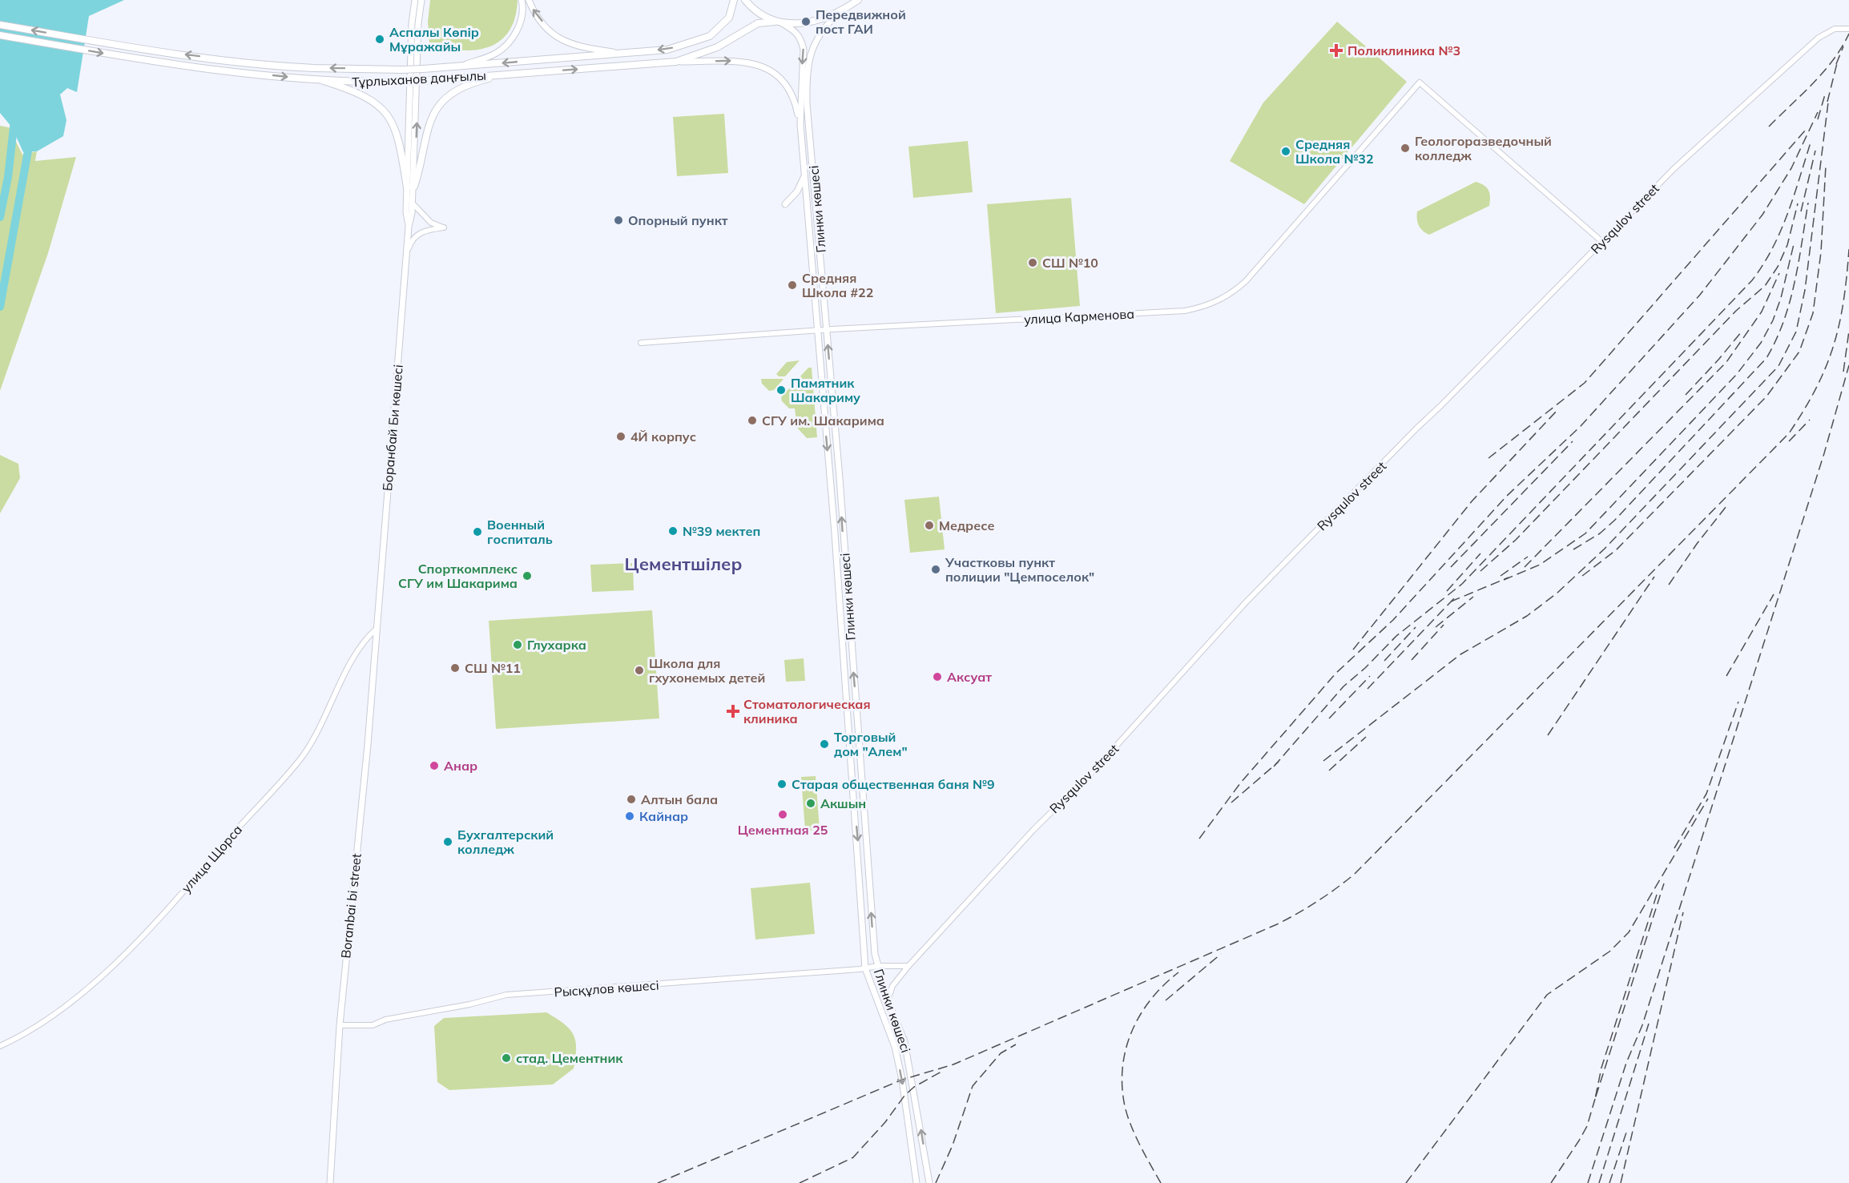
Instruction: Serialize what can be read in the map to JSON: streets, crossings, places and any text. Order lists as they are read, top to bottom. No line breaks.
{"streets":{"highway":["Тұрлыханов даңғылы"],"main road":["Глинки көшесі","Боранбай Би көшесі","Boranbai bi street"],"street":["Rysqulov street","улица Карменова","улица Щорса","Рысқұлов көшесі"]},"crossings":[["Тұрлыханов даңғылы","Глинки көшесі"],["Глинки көшесі","Rysqulov street"],["Глинки көшесі","улица Карменова"],["Глинки көшесі","Рысқұлов көшесі"],["Rysqulov street","улица Карменова"],["Rysqulov street","Рысқұлов көшесі"],["Боранбай Би көшесі","улица Щорса"],["Боранбай Би көшесі","Boranbai bi street"],["улица Щорса","Boranbai bi street"],["Boranbai bi street","Рысқұлов көшесі"]],"districts":["Цементшілер"],"places":{"other":["Передвижной пост ГАИ","Аспалы Көпір Мұражайы","Геологоразведочный колледж","Средняя Школа №32","Опорный пункт","СШ №10","Средняя Школа #22","Памятник Шакариму","СГУ им. Шакарима","4Й корпус","Медресе","№39 мектеп","Военный госпиталь","Участковы пункт полиции \"Цемпоселок\"","Спорткомплекс СГУ им Шакарима","Глухарка","СШ №11","Школа для гхухонемых детей","Аксуат","Торговый дом \"Алем\"","Анар","Старая общественная баня №9","Алтын бала","Акшын","Цементная 25","Кайнар","Бухгалтерский колледж","стад. Цементник"],"health":["Поликлиника №3","Стоматологическая клиника"]}}
